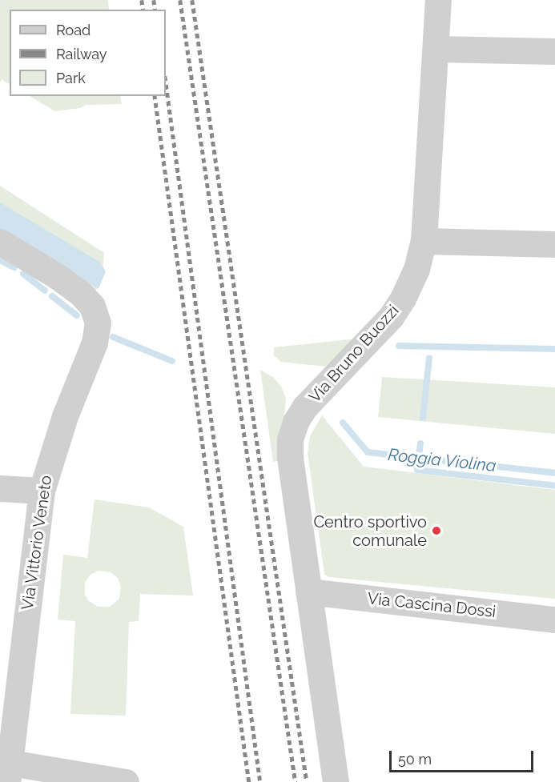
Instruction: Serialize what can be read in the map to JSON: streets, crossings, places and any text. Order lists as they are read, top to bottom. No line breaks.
{"streets":{"street":["Via Bruno Buozzi","Via Vittorio Veneto","Via Cascina Dossi"]},"crossings":[["Via Bruno Buozzi","Via Cascina Dossi"]],"water":["Roggia Violina"],"places":["Centro sportivo comunale"],"legend":["Road","Railway","Park"],"scale_bar":"50 m"}
